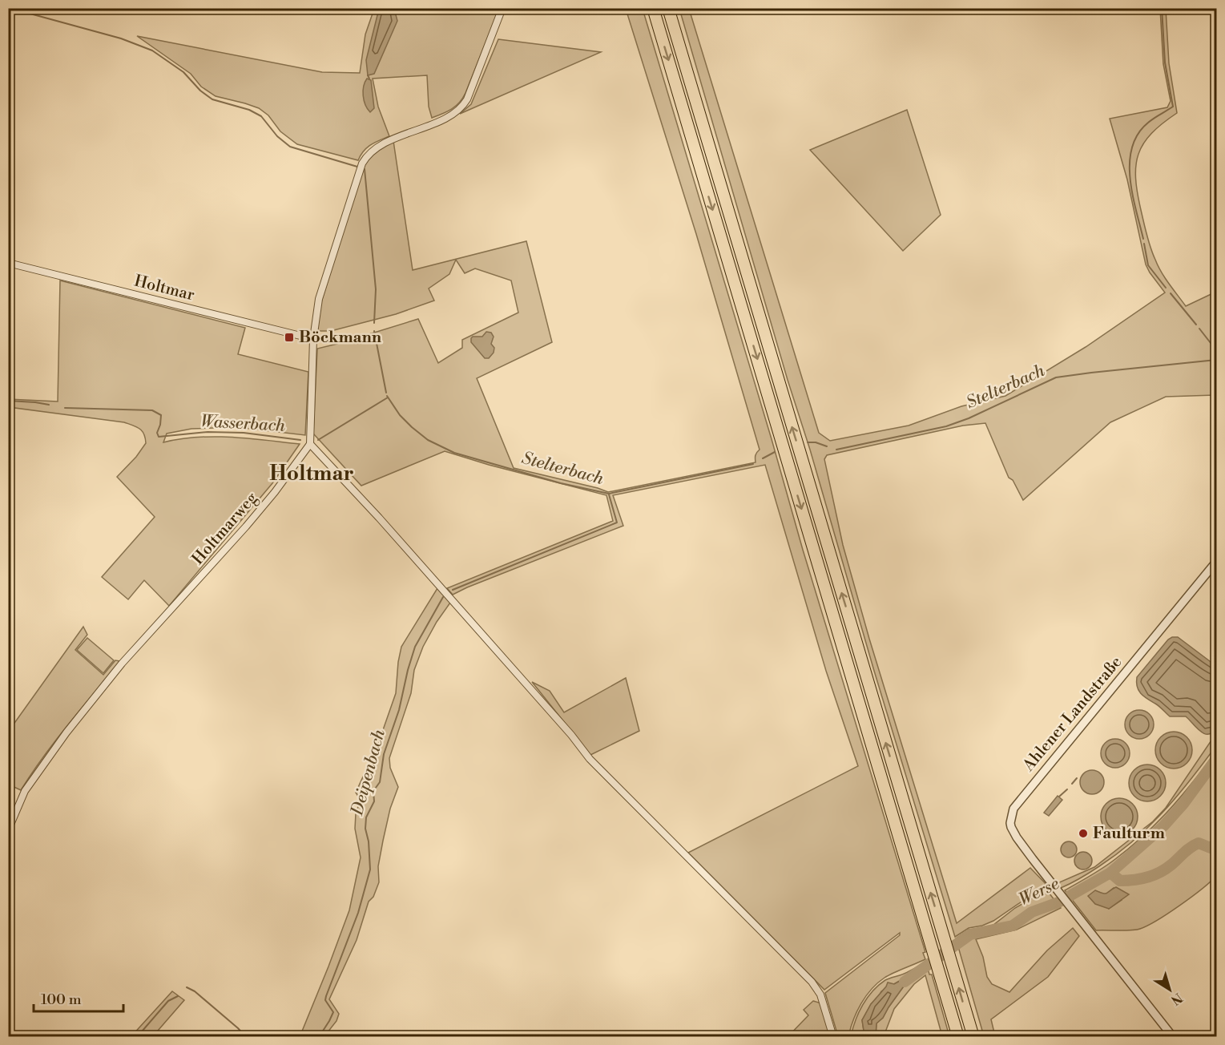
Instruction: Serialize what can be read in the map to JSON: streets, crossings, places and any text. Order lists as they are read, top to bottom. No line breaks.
{"streets":{"street":["Holtmar","Holtmarweg","Ahlener Landstraße"]},"districts":["Holtmar"],"water":["Stelterbach","Wasserbach","Deipenbach","Werse"],"places":{"transit":["Böckmann"],"other":["Faulturm"]},"scale_bar":"100 m","north":"bottom right"}
